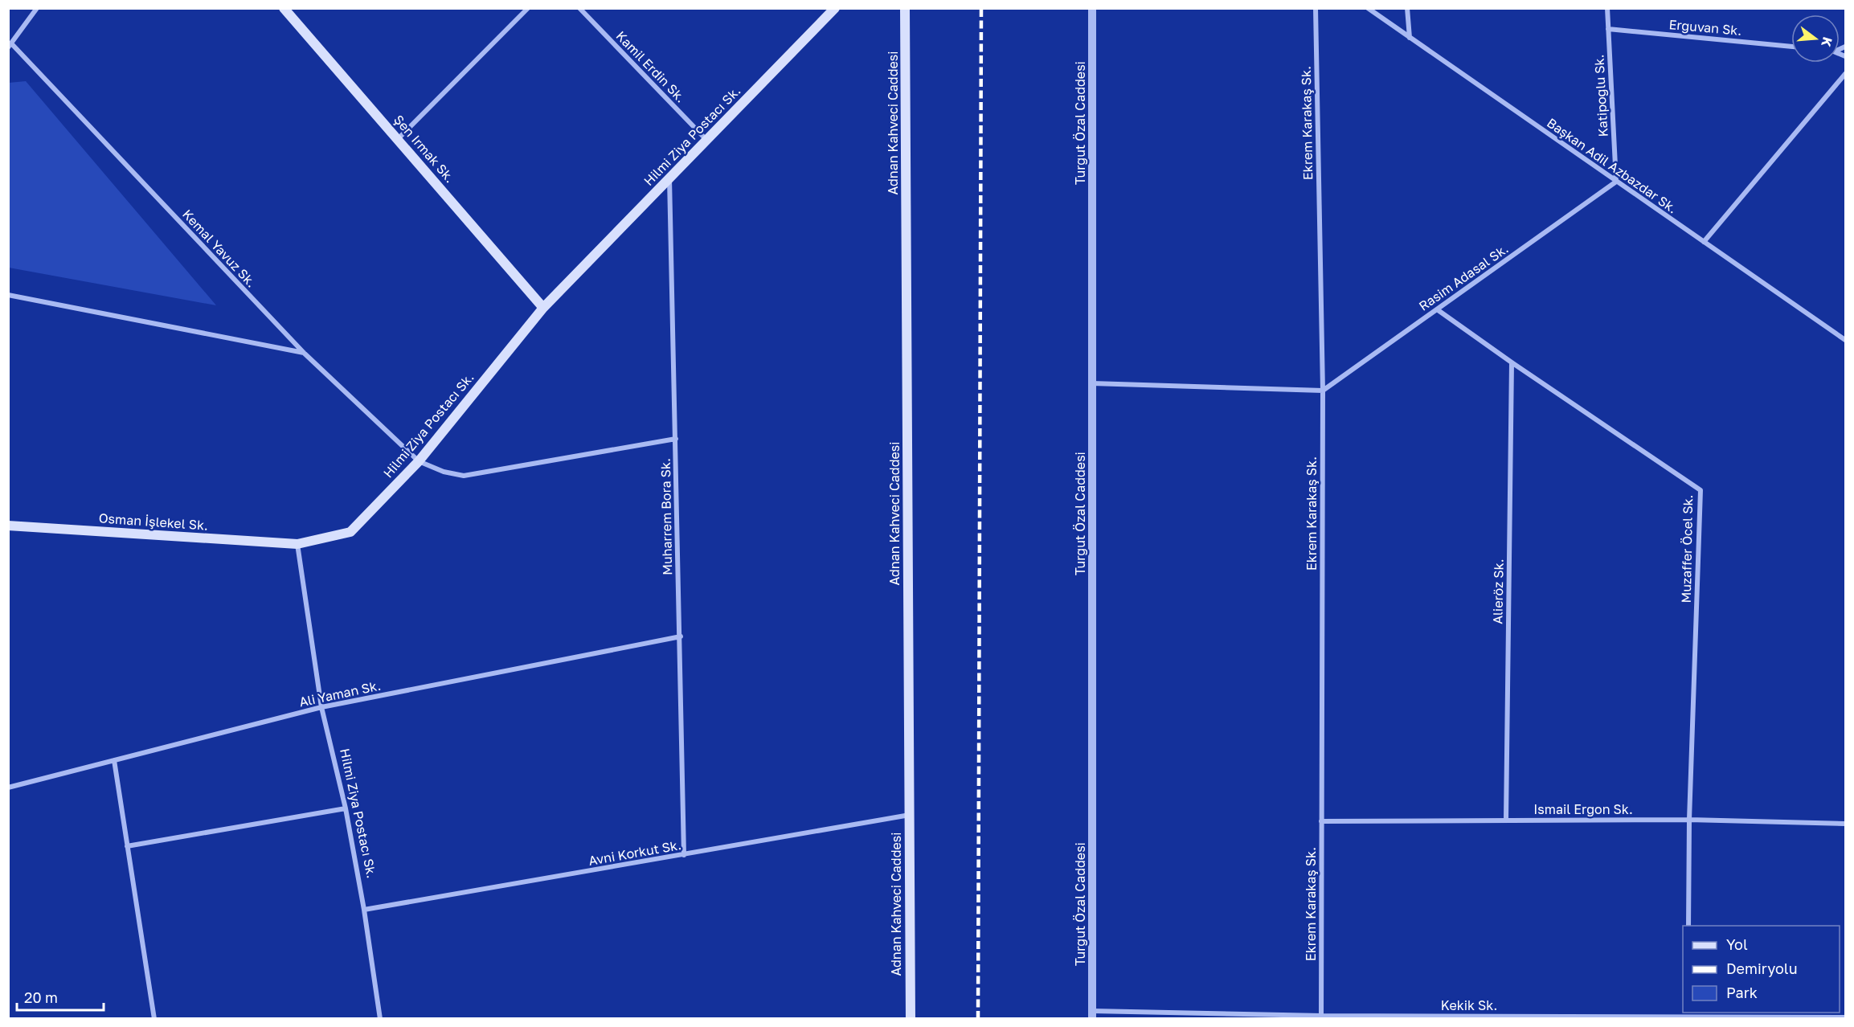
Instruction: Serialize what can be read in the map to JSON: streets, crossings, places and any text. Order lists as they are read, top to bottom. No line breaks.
{"streets":{"main road":["Adnan Kahveci Caddesi","Hilmi Ziya Postacı Sk.","Şen Irmak Sk.","Osman İşlekel Sk."],"street":["Erguvan Sk.","Kamil Erdin Sk.","Katipoğlu Sk.","Turgut Özal Caddesi","Ekrem Karakaş Sk.","Başkan Adil Azbazdar Sk.","Kemal Yavuz Sk.","Rasim Adasal Sk.","Muharrem Bora Sk.","Muzaffer Öcel Sk.","Alieröz Sk.","Ali Yaman Sk.","Ismail Ergon Sk.","Avni Korkut Sk.","Kekik Sk."]},"crossings":[["Erguvan Sk.","Katipoğlu Sk."],["Kamil Erdin Sk.","Hilmi Ziya Postacı Sk."],["Katipoğlu Sk.","Başkan Adil Azbazdar Sk."],["Katipoğlu Sk.","Rasim Adasal Sk."],["Adnan Kahveci Caddesi","Avni Korkut Sk."],["Turgut Özal Caddesi","Kekik Sk."],["Ekrem Karakaş Sk.","Rasim Adasal Sk."],["Ekrem Karakaş Sk.","Ismail Ergon Sk."],["Ekrem Karakaş Sk.","Kekik Sk."],["Hilmi Ziya Postacı Sk.","Şen Irmak Sk."],["Hilmi Ziya Postacı Sk.","Kemal Yavuz Sk."],["Hilmi Ziya Postacı Sk.","Muharrem Bora Sk."],["Hilmi Ziya Postacı Sk.","Osman İşlekel Sk."],["Hilmi Ziya Postacı Sk.","Ali Yaman Sk."],["Hilmi Ziya Postacı Sk.","Avni Korkut Sk."],["Başkan Adil Azbazdar Sk.","Rasim Adasal Sk."],["Rasim Adasal Sk.","Muzaffer Öcel Sk."],["Muharrem Bora Sk.","Ali Yaman Sk."],["Muharrem Bora Sk.","Avni Korkut Sk."],["Muzaffer Öcel Sk.","Alieröz Sk."],["Muzaffer Öcel Sk.","Ismail Ergon Sk."],["Alieröz Sk.","Ismail Ergon Sk."]],"legend":["Yol","Demiryolu","Park"],"scale_bar":"20 m","north":"right"}
